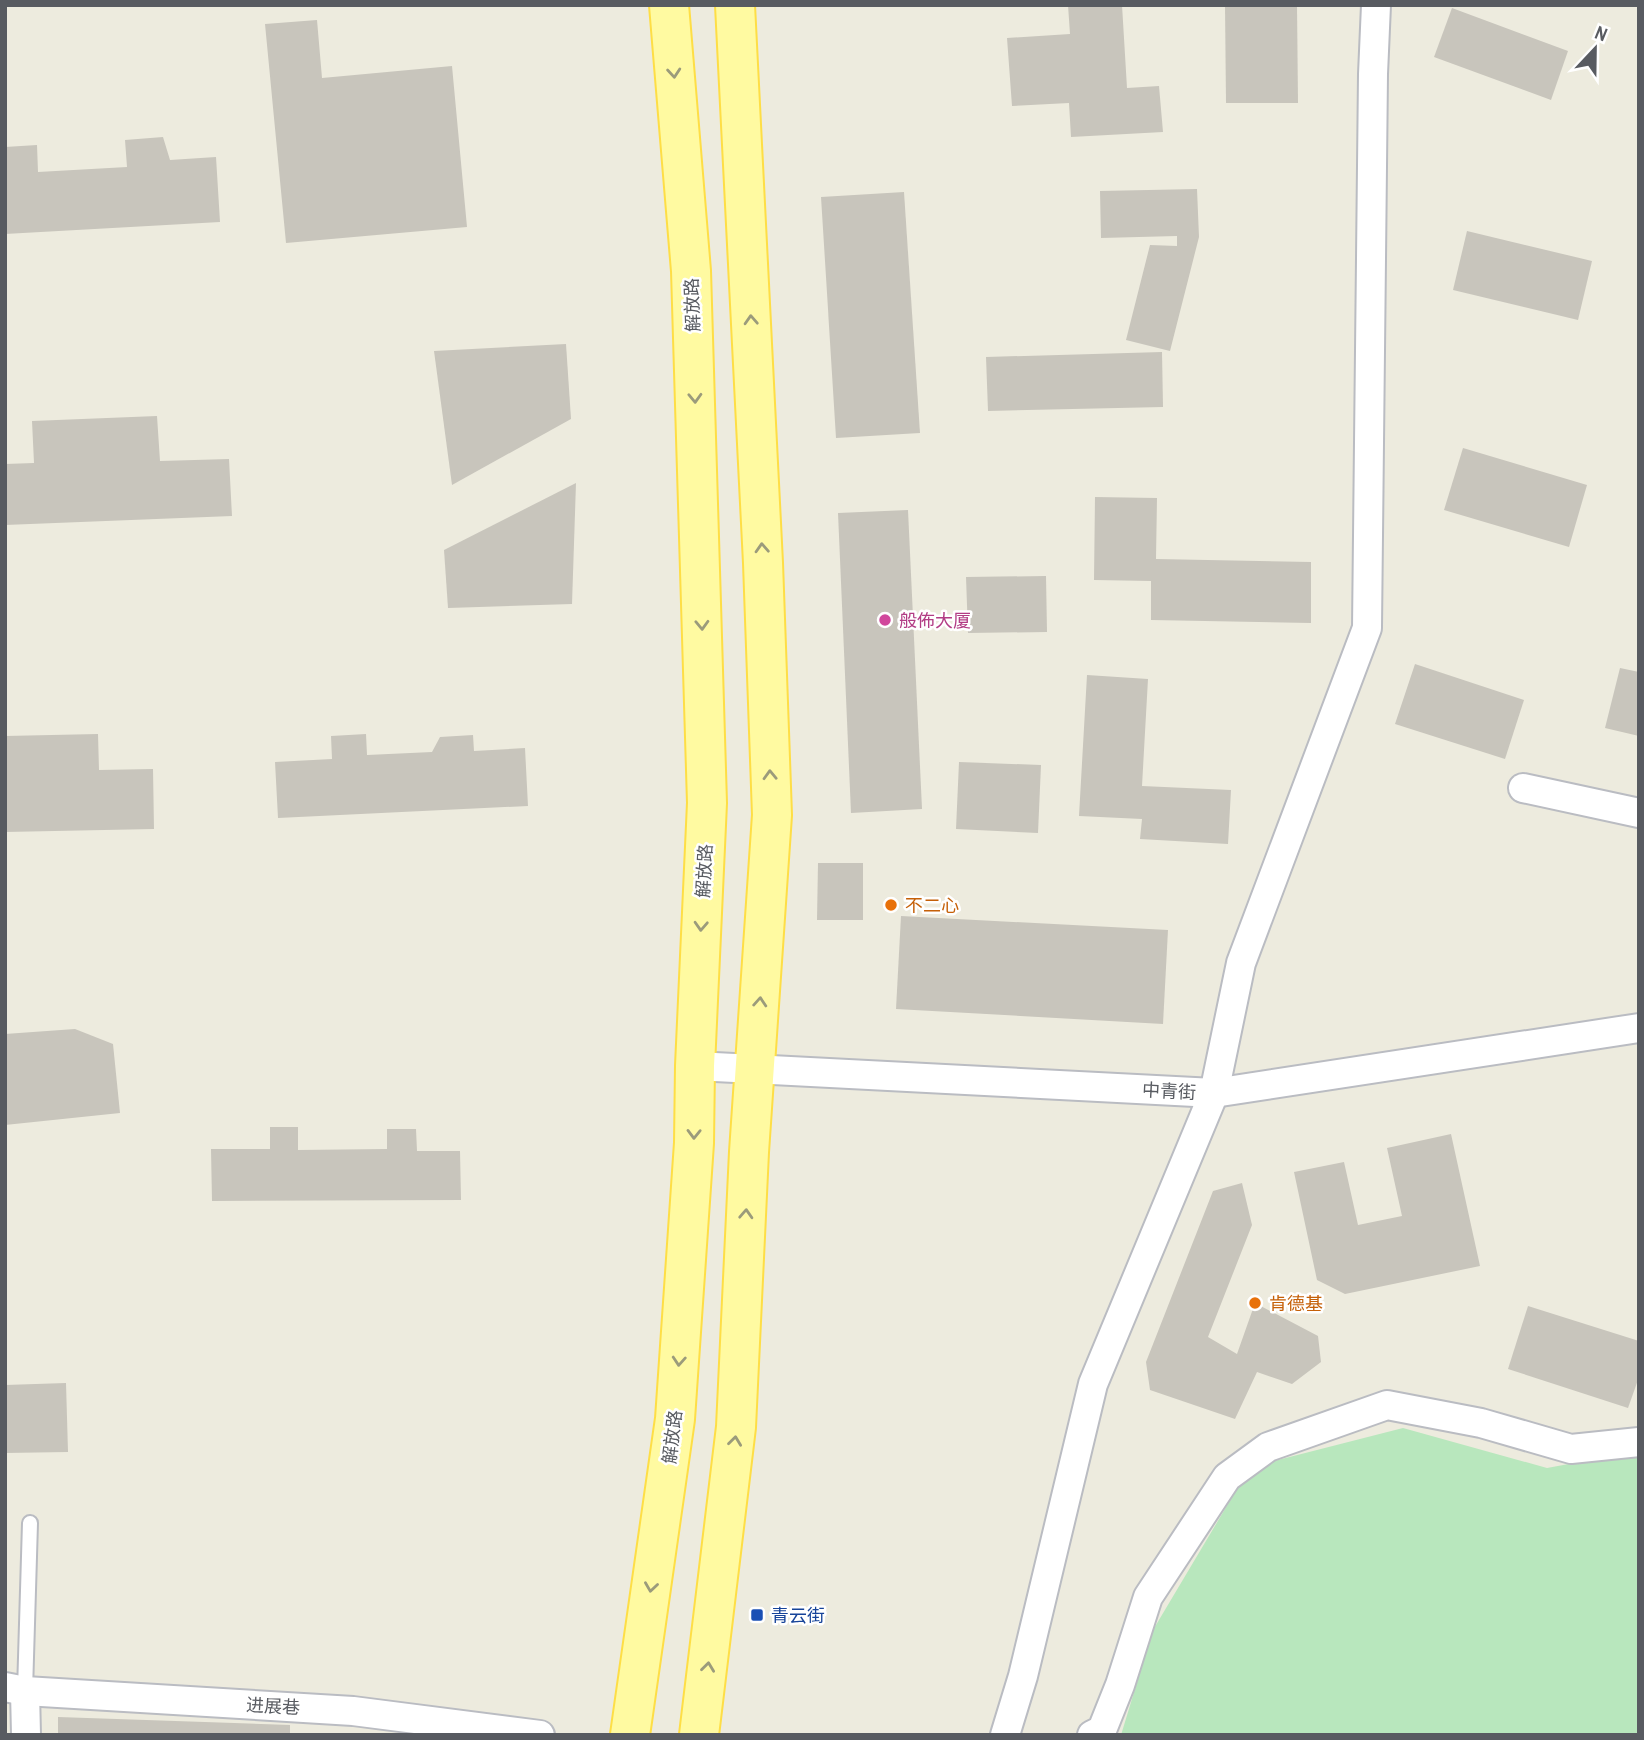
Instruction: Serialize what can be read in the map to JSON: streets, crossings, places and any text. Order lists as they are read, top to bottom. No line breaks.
{"streets":{"main road":["解放路"],"street":["中青街","进展巷"]},"crossings":[["解放路","中青街"]],"places":{"other":["般佈大厦","不二心","肯德基"],"transit":["青云街"]},"north":"top"}
